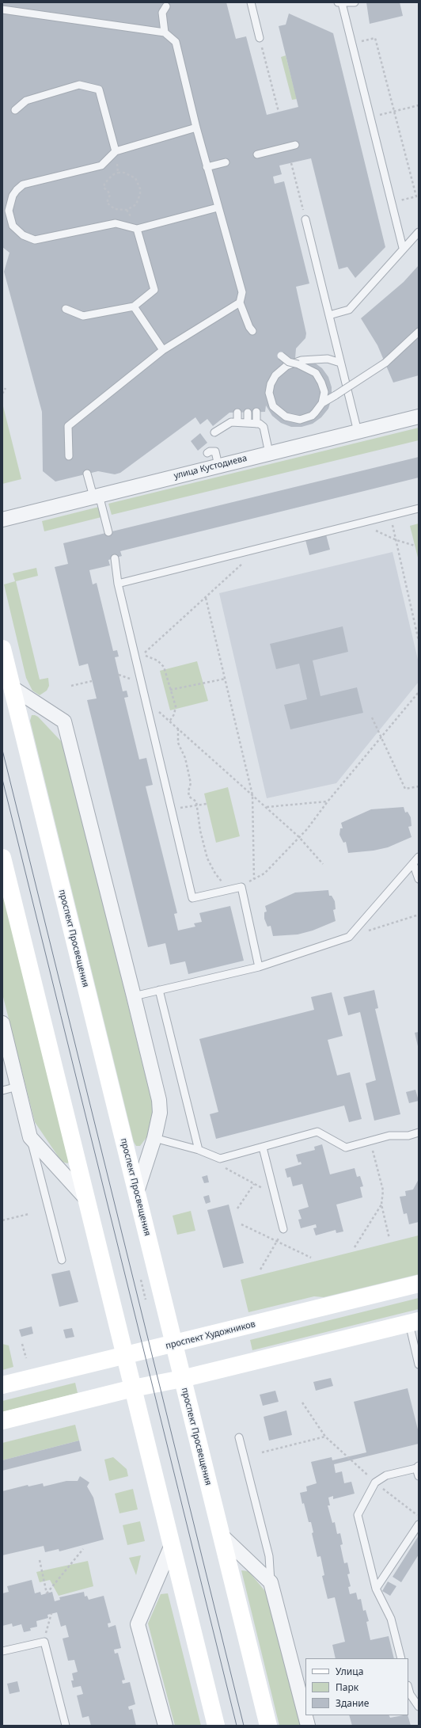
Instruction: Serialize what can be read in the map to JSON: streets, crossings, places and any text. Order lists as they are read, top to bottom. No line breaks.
{"streets":{"main road":["проспект Просвещения","проспект Художников"],"street":["улица Кустодиева"]},"crossings":[["проспект Просвещения","проспект Художников"]],"legend":["Улица","Парк","Здание"]}
